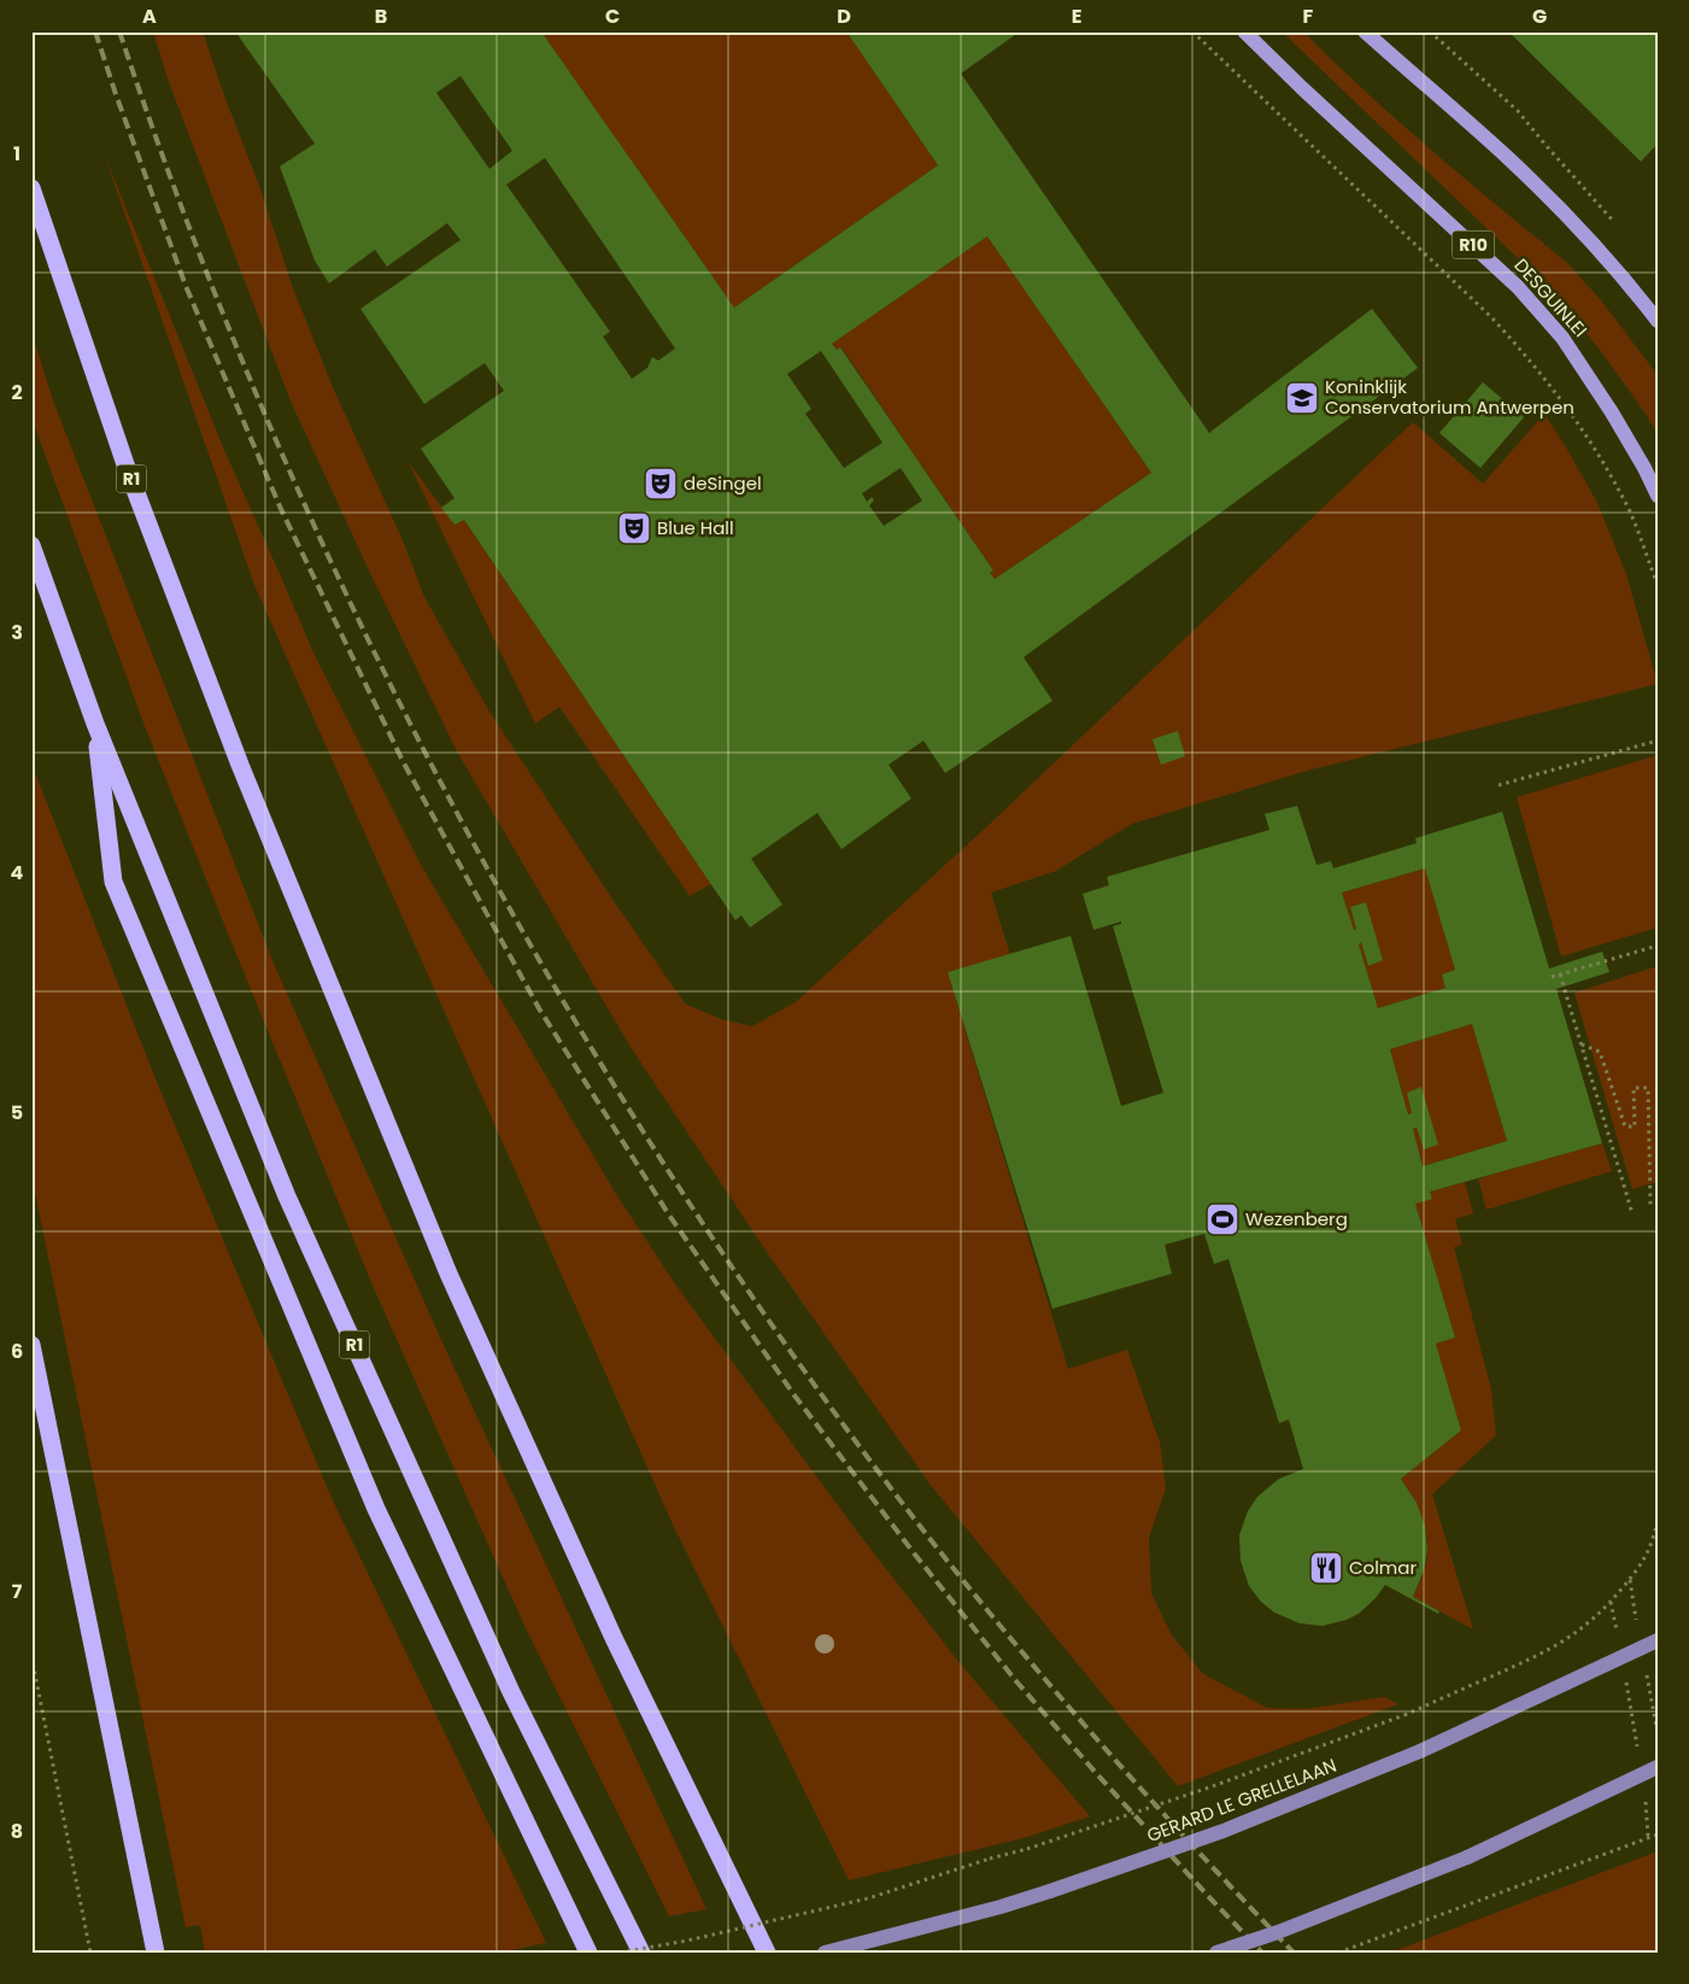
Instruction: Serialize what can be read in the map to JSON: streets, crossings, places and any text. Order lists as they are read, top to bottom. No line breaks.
{"streets":{"highway":["R1"],"main road":["R10","DESGUINLEI"],"street":["GERARD LE GRELLELAAN"]},"places":{"school or university":["Koninklijk Conservatorium Antwerpen"],"theatre":["deSingel","Blue Hall"],"sports":["Wezenberg"],"restaurant":["Colmar"]},"grid":{"columns":["A","B","C","D","E","F","G"],"rows":["1","2","3","4","5","6","7","8"]}}
